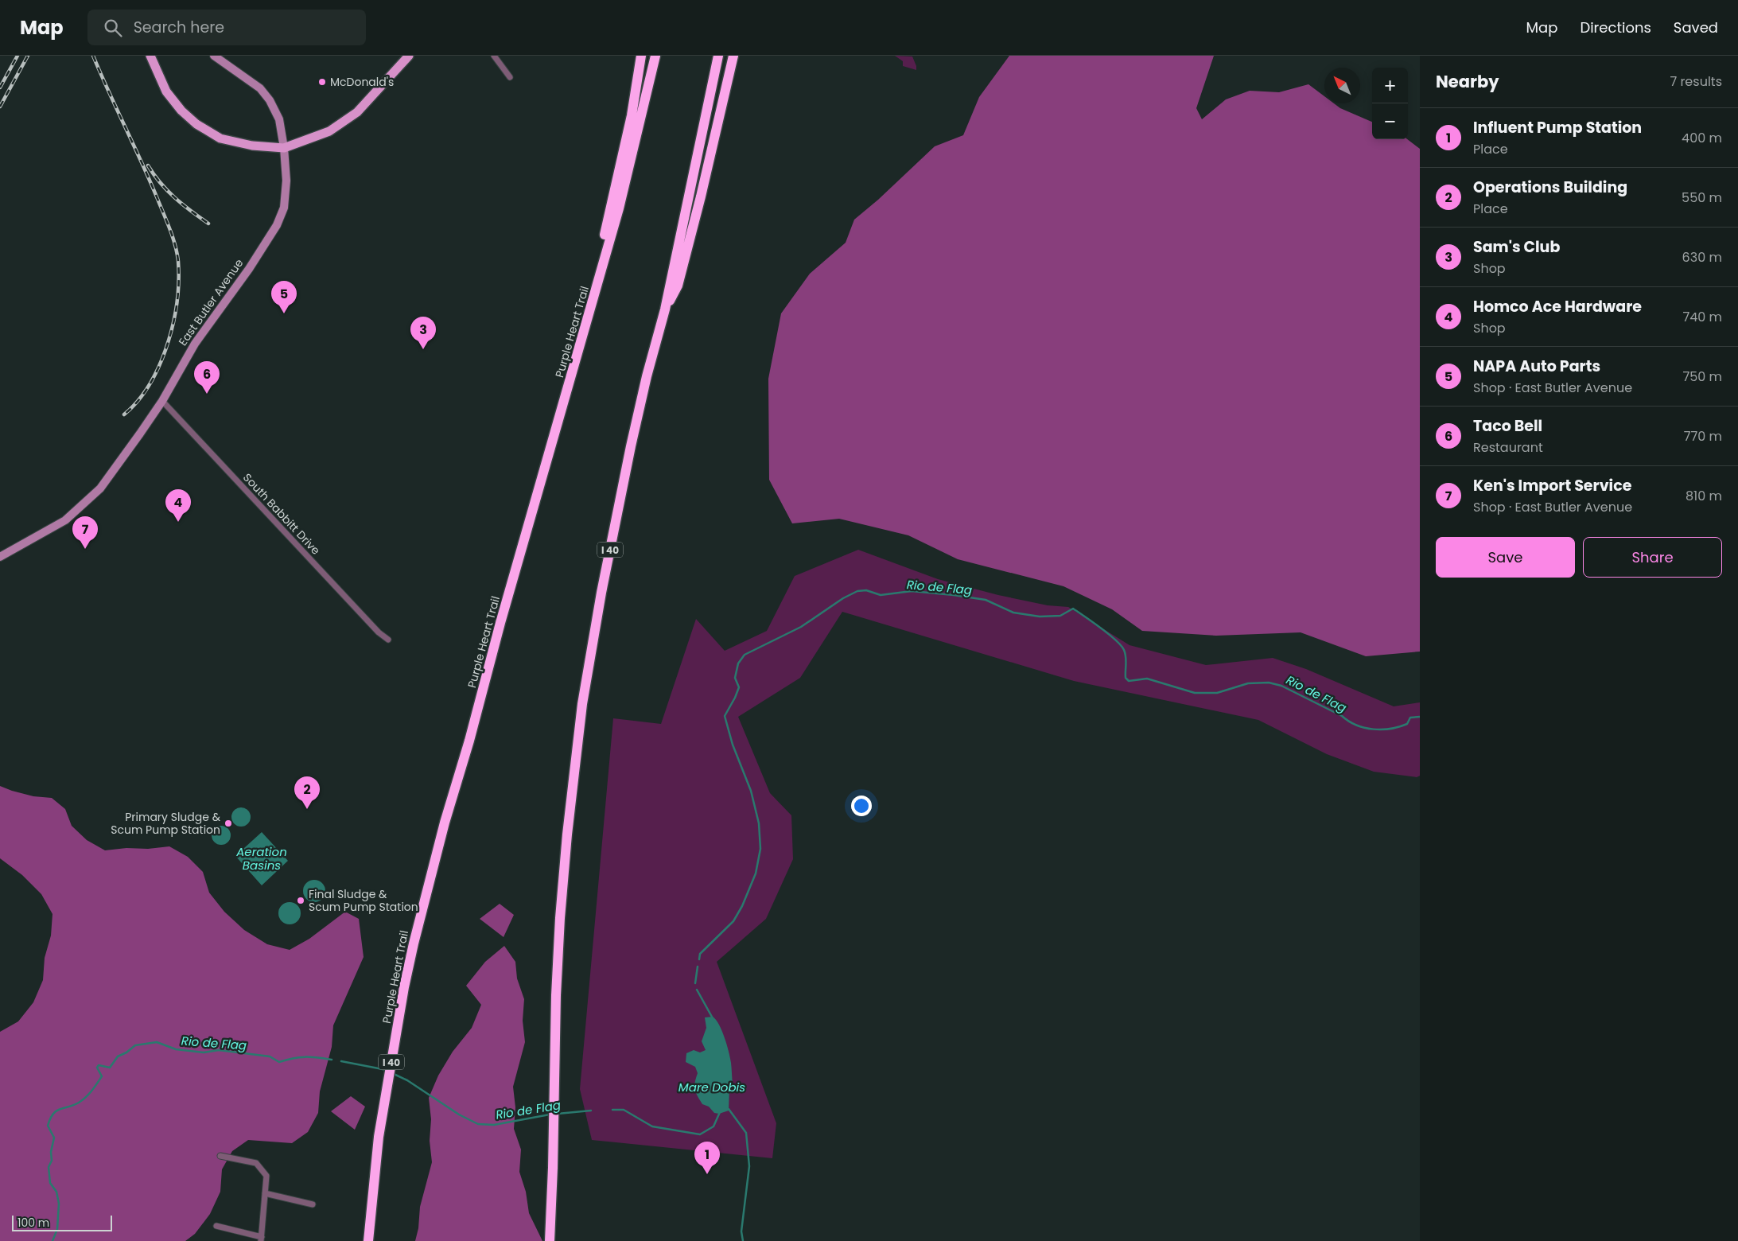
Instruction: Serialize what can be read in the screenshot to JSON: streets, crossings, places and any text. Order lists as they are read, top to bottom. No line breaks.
{"streets":{"highway":["Purple Heart Trail","I 40"],"main road":["East Butler Avenue"],"street":["South Babbitt Drive"]},"crossings":[["East Butler Avenue","South Babbitt Drive"]],"water":["Rio de Flag","Aeration Basins","Mare Dobis"],"places":["McDonald's","Primary Sludge & Scum Pump Station","Final Sludge & Scum Pump Station"],"scale_bar":"100 m","north":"top left","page":{"header":"Map","search":"Search here","nav":["Map","Directions","Saved"],"heading":["Nearby","7 results"],"map_buttons":["+","−"],"list":[{"mark":"1","name":"Influent Pump Station","note":"Place","value":"400 m"},{"mark":"2","name":"Operations Building","note":"Place","value":"550 m"},{"mark":"3","name":"Sam's Club","note":"Shop","value":"630 m"},{"mark":"4","name":"Homco Ace Hardware","note":"Shop","value":"740 m"},{"mark":"5","name":"NAPA Auto Parts","note":"Shop · East Butler Avenue","value":"750 m"},{"mark":"6","name":"Taco Bell","note":"Restaurant","value":"770 m"},{"mark":"7","name":"Ken's Import Service","note":"Shop · East Butler Avenue","value":"810 m"}],"pins":["5","3","6","4","7","2","1"],"buttons":["Save","Share"],"scale":"100 m"}}
